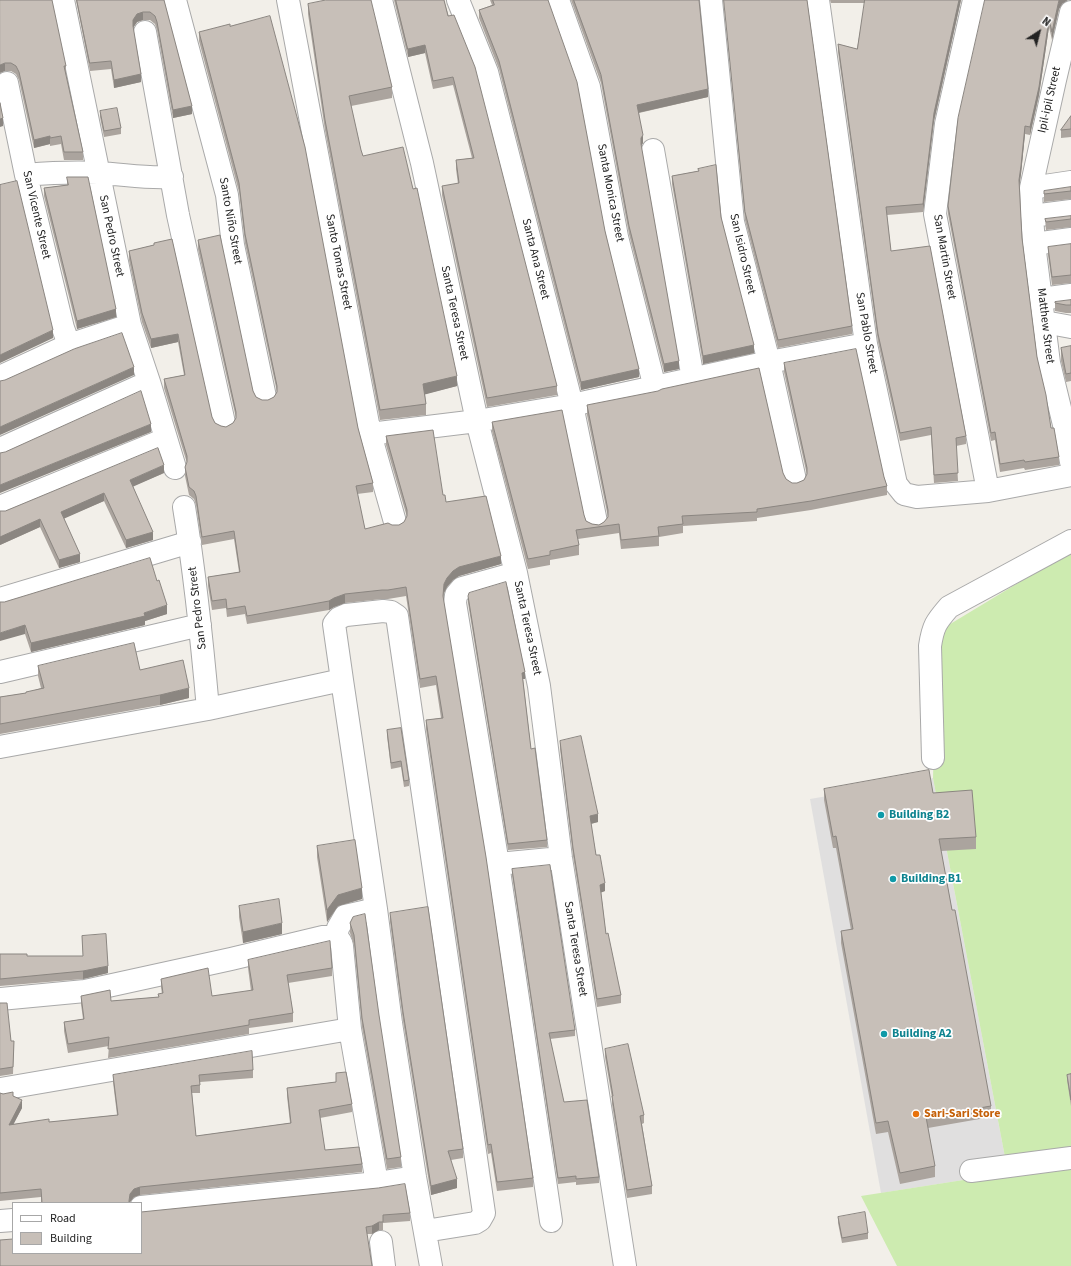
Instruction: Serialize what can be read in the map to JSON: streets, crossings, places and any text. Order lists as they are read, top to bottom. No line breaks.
{"streets":{"street":["Ipil-ipil Street","Santa Monica Street","San Vicente Street","Santo Niño Street","San Pedro Street","San Isidro Street","San Martin Street","Santa Ana Street","Santo Tomas Street","Santa Teresa Street","Matthew Street","San Pablo Street"]},"crossings":[["Ipil-ipil Street","Matthew Street"],["San Martin Street","San Pablo Street"]],"places":["Building B2","Building B1","Building A2","Sari-Sari Store"],"legend":["Road","Building"],"north":"top right"}
